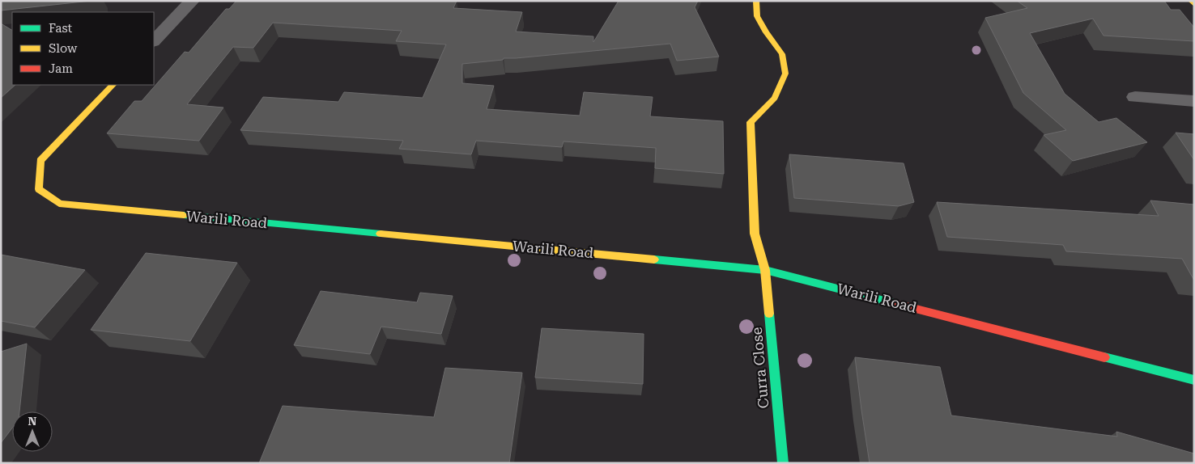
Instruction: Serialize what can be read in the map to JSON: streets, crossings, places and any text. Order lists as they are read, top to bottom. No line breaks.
{"streets":{"street":["Warili Road","Curra Close"]},"crossings":[["Warili Road","Curra Close"]],"legend":["Fast","Slow","Jam"],"north":"top"}
